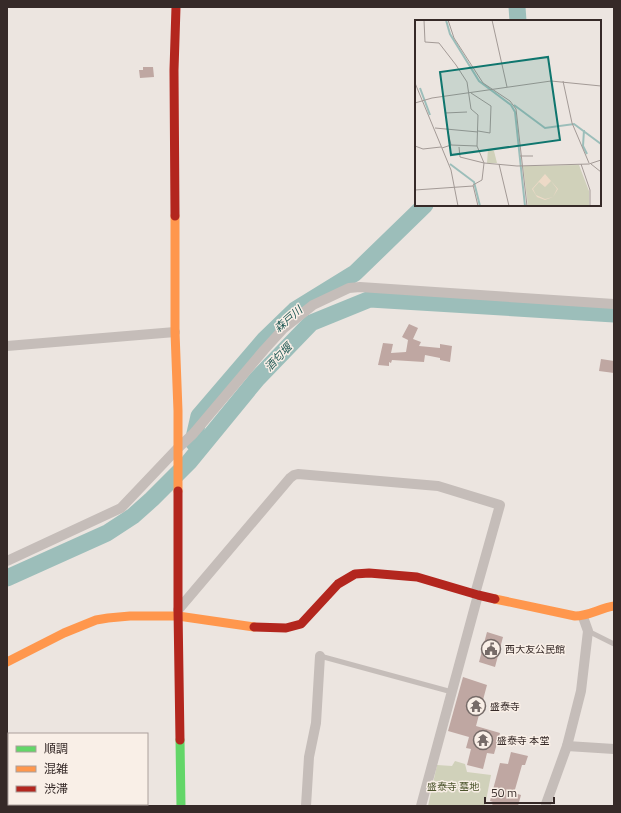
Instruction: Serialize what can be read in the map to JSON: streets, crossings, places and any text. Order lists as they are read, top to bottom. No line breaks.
{"water":["森戸川","酒匂堰"],"parks":["盛泰寺 墓地"],"places":{"public building":["西大友公民館"],"temple":["盛泰寺","盛泰寺 本堂"]},"legend":["順調","混雑","渋滞"],"scale_bar":"50 m"}
